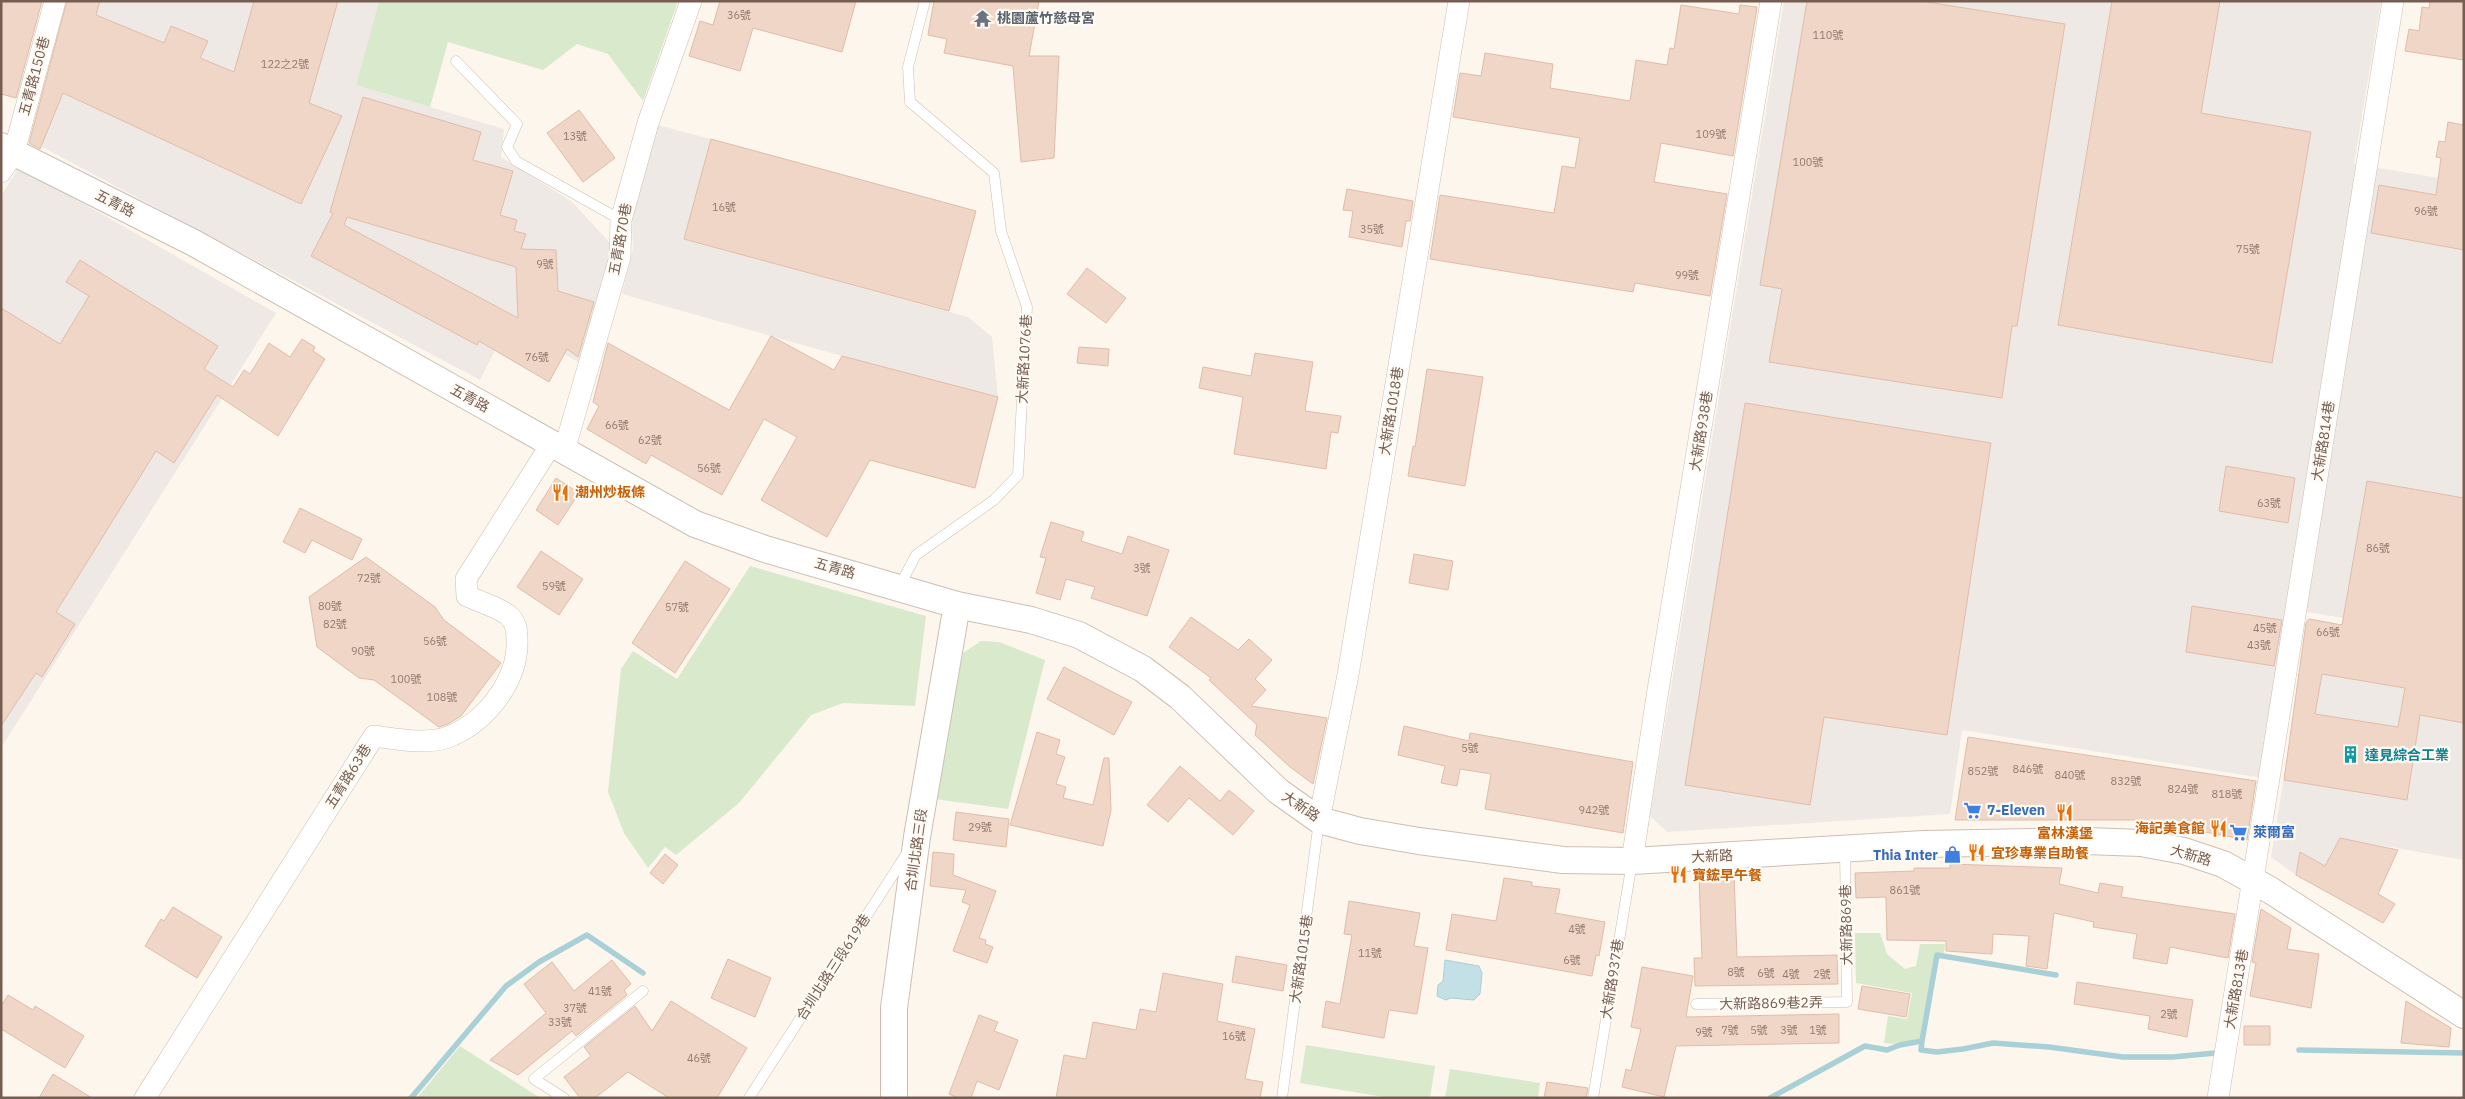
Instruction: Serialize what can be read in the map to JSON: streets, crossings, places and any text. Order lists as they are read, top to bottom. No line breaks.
{"streets":{"street":["五青路150巷","五青路","五青路70巷","大新路1018巷","大新路938巷","大新路814巷","五青路63巷","大新路","合圳北路三段","大新路813巷"],"lane":["大新路1076巷","大新路869巷","大新路1015巷","合圳北路三段619巷","大新路937巷","大新路869巷2弄"]},"crossings":[["五青路150巷","五青路"],["五青路","五青路70巷"],["五青路","大新路1076巷"],["五青路","五青路63巷"],["五青路","大新路"],["五青路","合圳北路三段"],["五青路70巷","五青路63巷"],["大新路1018巷","大新路"],["大新路1018巷","大新路1015巷"],["大新路938巷","大新路"],["大新路938巷","大新路937巷"],["大新路814巷","大新路"],["大新路814巷","大新路813巷"],["大新路","合圳北路三段"],["大新路","大新路869巷"],["大新路","大新路1015巷"],["大新路","大新路937巷"],["大新路","大新路813巷"],["合圳北路三段","合圳北路三段619巷"],["大新路869巷","大新路869巷2弄"]],"places":{"temple":["桃園蘆竹慈母宮"],"restaurant":["潮州炒板條","富林漢堡","海記美食館","宜珍專業自助餐","寶鋐早午餐"],"building":["達見綜合工業"],"supermarket":["7-Eleven","萊爾富"],"shop":["Thia Inter"]},"house_numbers":["36號","110號","122之2號","109號","13號","100號","16號","96號","35號","75號","9號","99號","76號","66號","62號","56號","63號","86號","3號","72號","59號","80號","57號","82號","45號","66號","56號","43號","90號","100號","108號","5號","846號","852號","840號","832號","824號","818號","942號","29號","861號","4號","11號","6號","8號","6號","4號","2號","41號","37號","2號","33號","7號","5號","3號","1號","9號","16號","46號"]}
